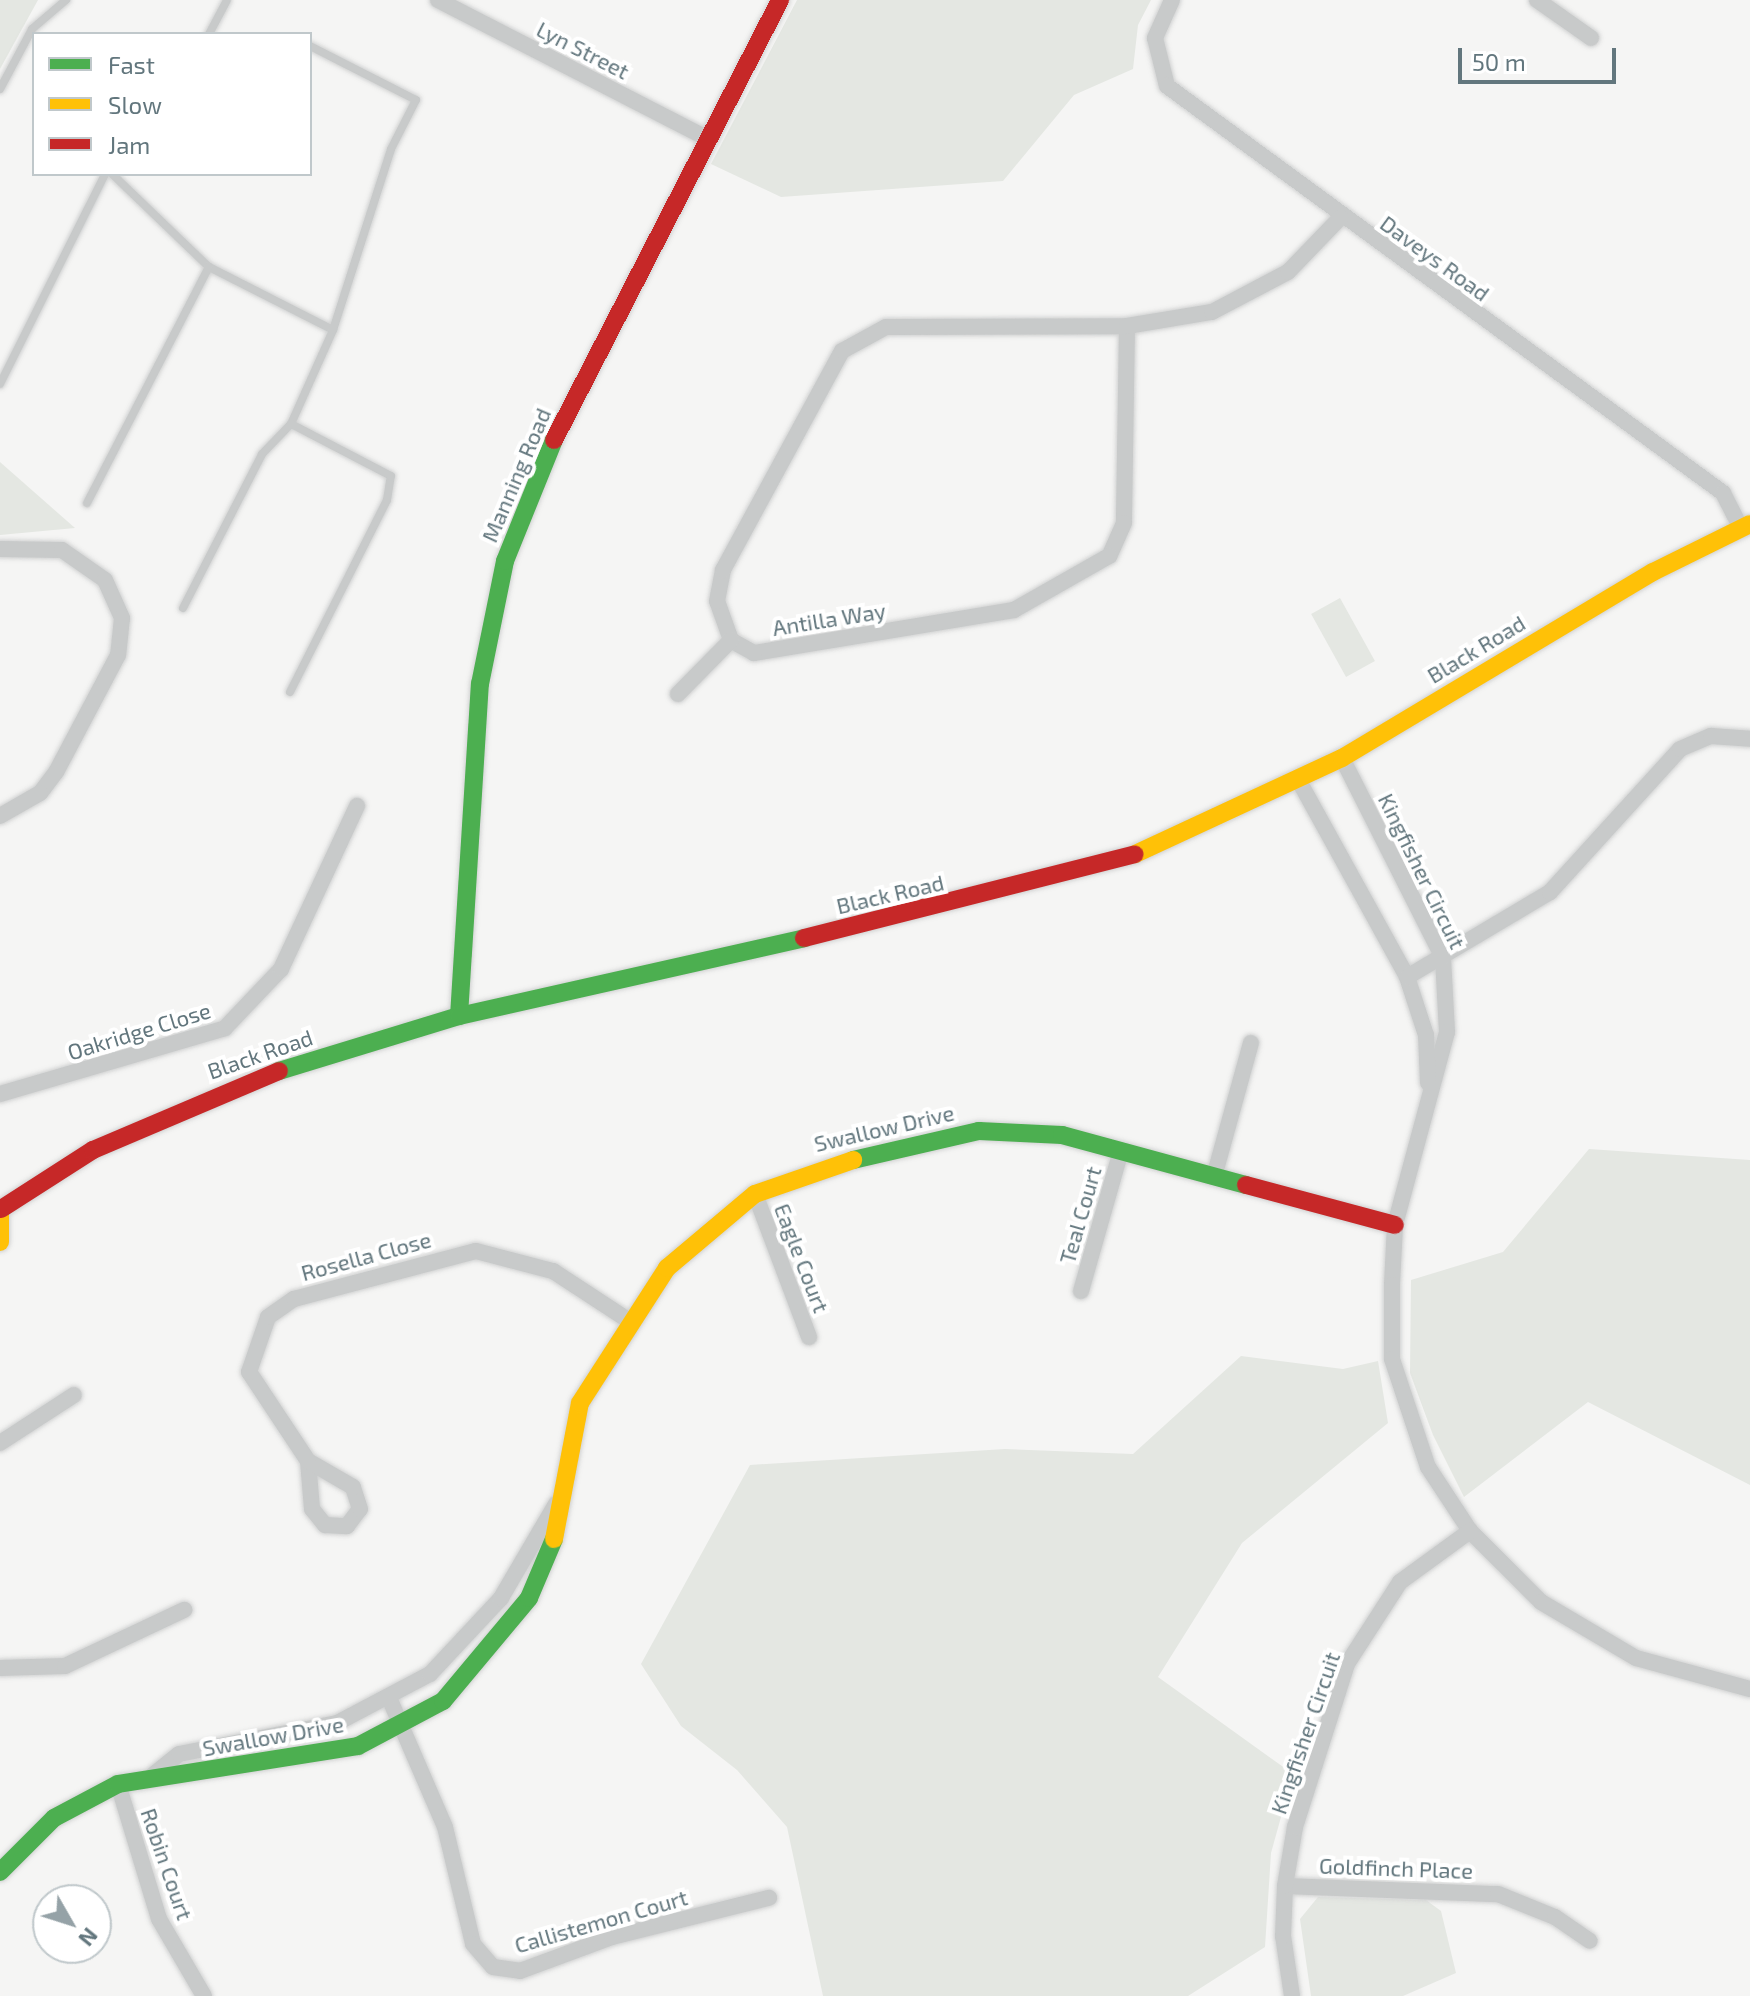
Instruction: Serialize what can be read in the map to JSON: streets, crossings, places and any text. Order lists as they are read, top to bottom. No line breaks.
{"streets":{"street":["Lyn Street","Daveys Road","Manning Road","Antilla Way","Black Road","Kingfisher Circuit","Oakridge Close","Swallow Drive","Teal Court","Rosella Close","Eagle Court","Robin Court","Goldfinch Place","Callistemon Court"]},"crossings":[["Lyn Street","Manning Road"],["Daveys Road","Black Road"],["Manning Road","Black Road"],["Black Road","Kingfisher Circuit"],["Kingfisher Circuit","Swallow Drive"],["Kingfisher Circuit","Goldfinch Place"],["Swallow Drive","Teal Court"],["Swallow Drive","Rosella Close"],["Swallow Drive","Eagle Court"],["Swallow Drive","Robin Court"],["Swallow Drive","Callistemon Court"]],"legend":["Fast","Slow","Jam"],"scale_bar":"50 m","north":"bottom right"}
